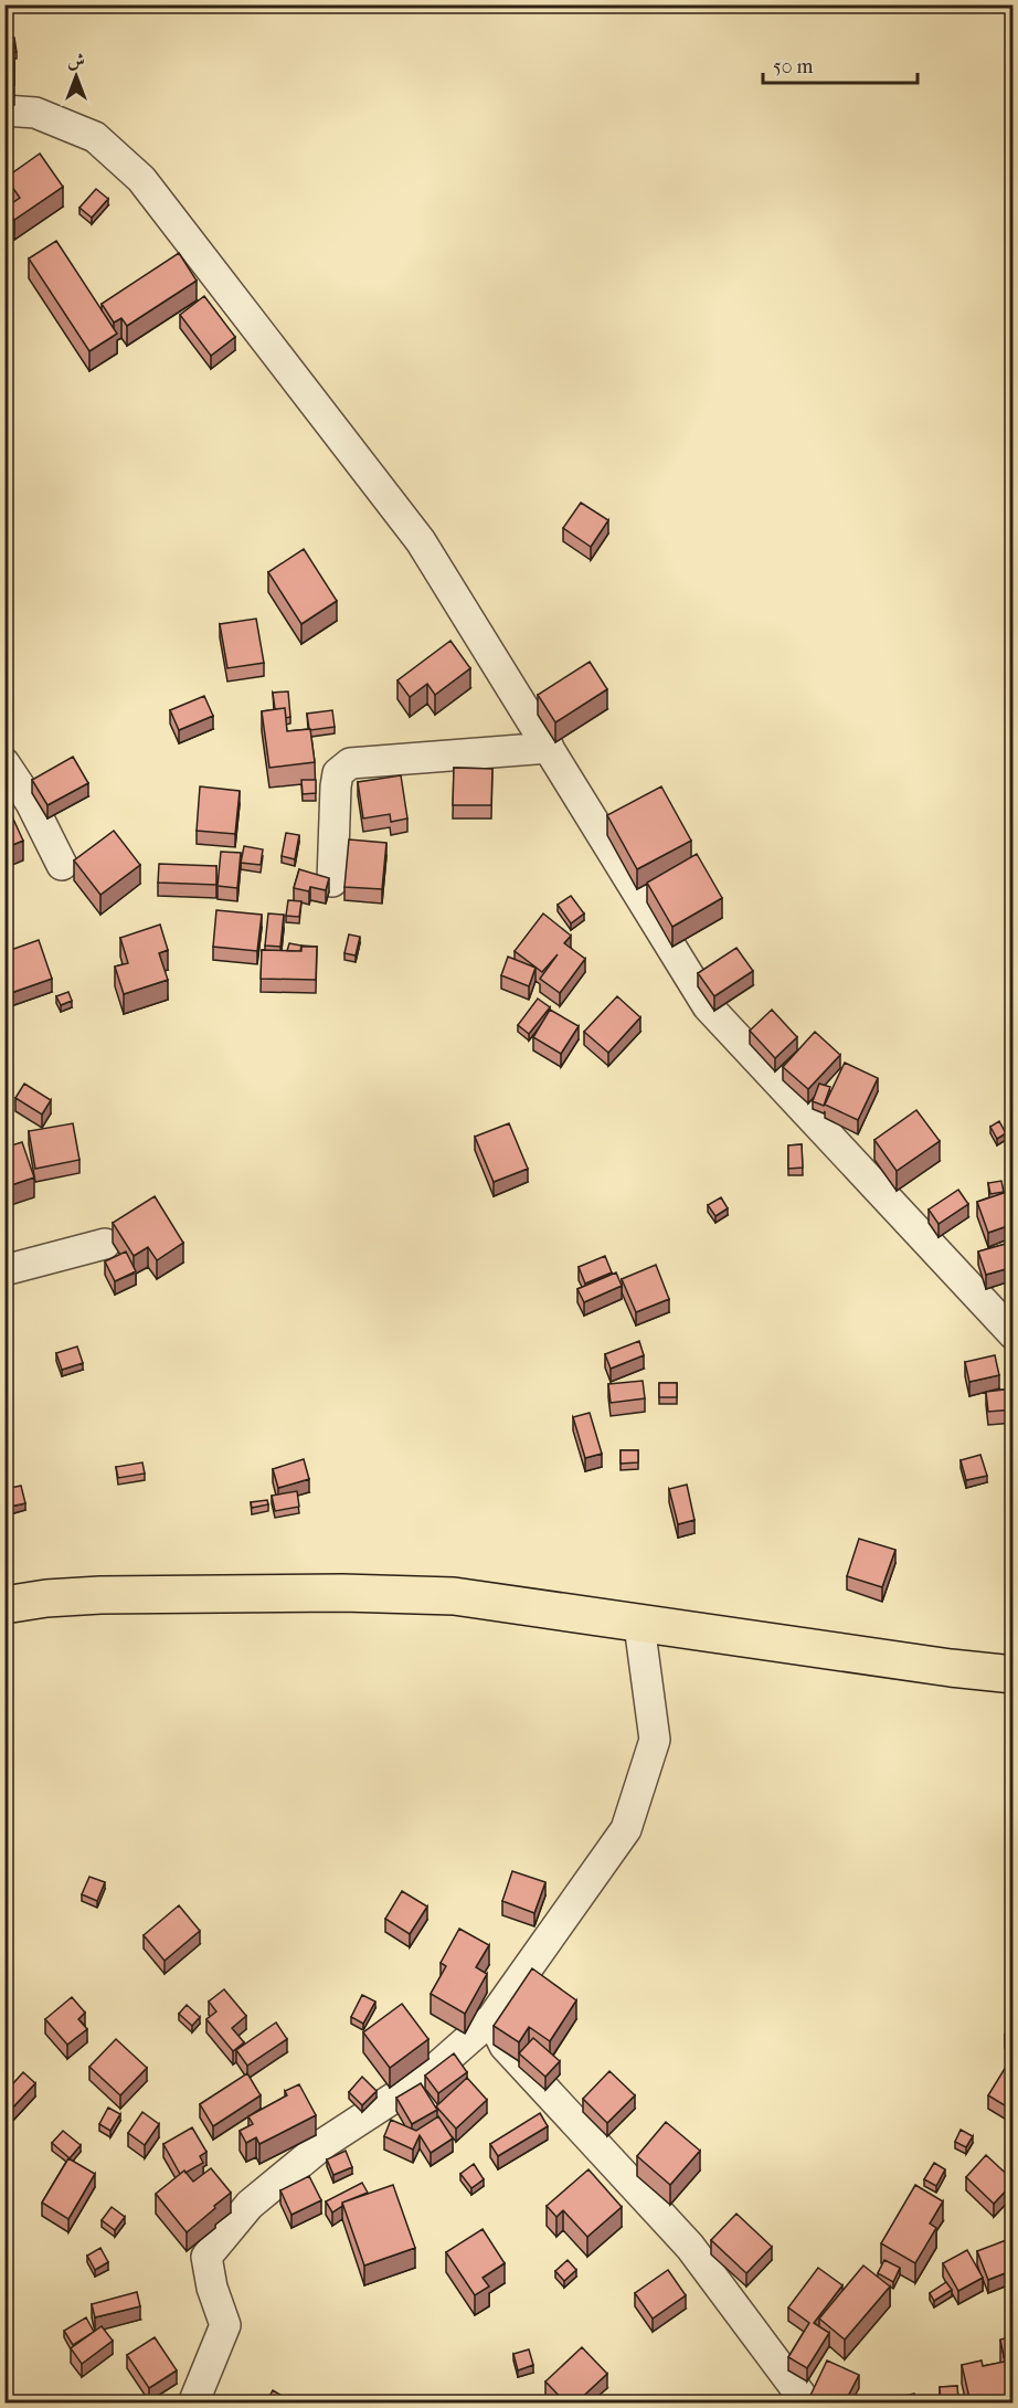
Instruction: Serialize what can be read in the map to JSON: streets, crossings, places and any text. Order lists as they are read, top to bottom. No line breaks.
{"scale_bar":"50 m","north":"top"}
